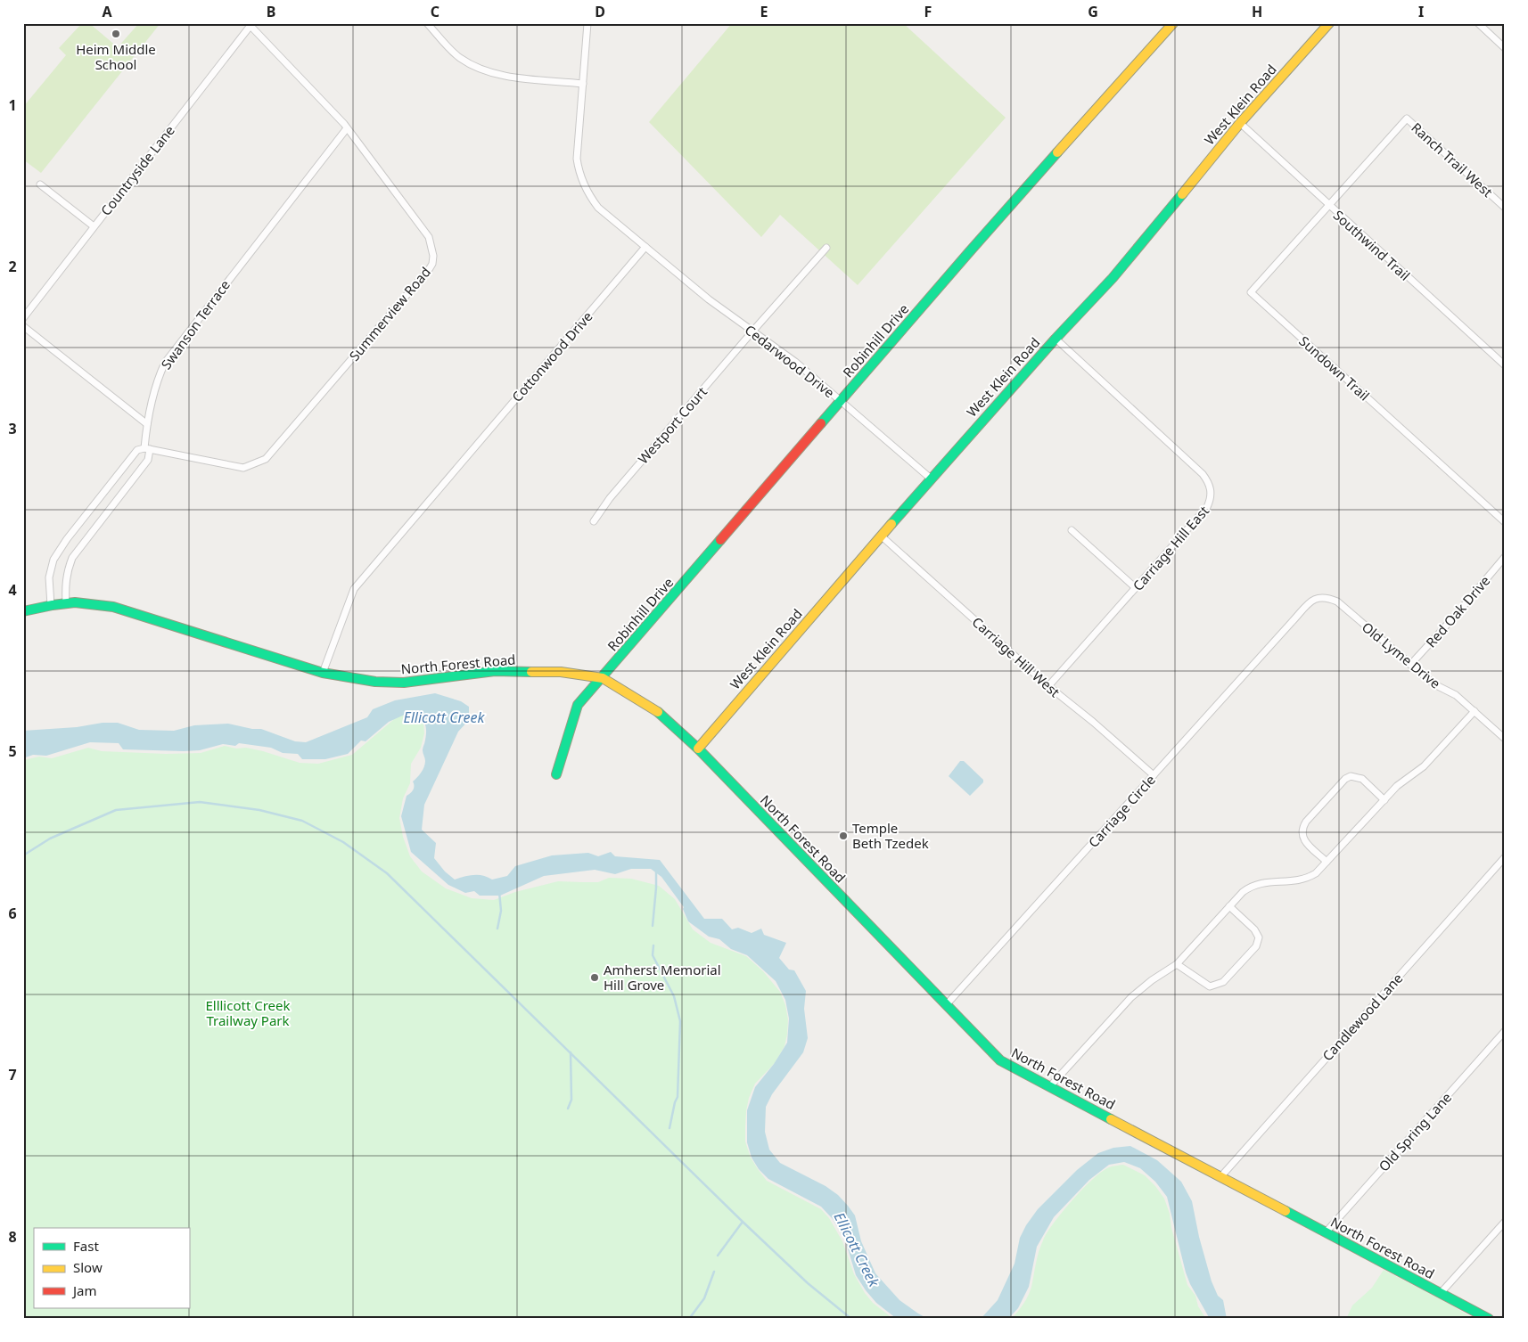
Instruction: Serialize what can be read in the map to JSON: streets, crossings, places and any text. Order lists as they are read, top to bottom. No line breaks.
{"streets":{"street":["West Klein Road","Ranch Trail West","Countryside Lane","Southwind Trail","Summerview Road","Swanson Terrace","Robinhill Drive","Cottonwood Drive","Cedarwood Drive","Sundown Trail","Westport Court","Carriage Hill East","Red Oak Drive","Old Lyme Drive","Carriage Hill West","North Forest Road","Carriage Circle","Candlewood Lane","Old Spring Lane"]},"crossings":[["West Klein Road","Southwind Trail"],["West Klein Road","Cedarwood Drive"],["West Klein Road","Carriage Hill East"],["West Klein Road","Carriage Hill West"],["West Klein Road","North Forest Road"],["Ranch Trail West","Southwind Trail"],["Ranch Trail West","Sundown Trail"],["Countryside Lane","Summerview Road"],["Southwind Trail","Sundown Trail"],["Summerview Road","Swanson Terrace"],["Swanson Terrace","North Forest Road"],["Robinhill Drive","Cedarwood Drive"],["Robinhill Drive","North Forest Road"],["Cottonwood Drive","Cedarwood Drive"],["Cottonwood Drive","North Forest Road"],["Cedarwood Drive","Westport Court"],["Carriage Hill East","Carriage Hill West"],["Red Oak Drive","Old Lyme Drive"],["Old Lyme Drive","Carriage Circle"],["Carriage Hill West","Carriage Circle"],["North Forest Road","Carriage Circle"],["North Forest Road","Candlewood Lane"],["North Forest Road","Old Spring Lane"]],"water":["Ellicott Creek"],"parks":["Elllicott Creek Trailway Park"],"places":["Heim Middle School","Temple Beth Tzedek","Amherst Memorial Hill Grove"],"legend":["Fast","Slow","Jam"],"grid":{"columns":["A","B","C","D","E","F","G","H","I"],"rows":["1","2","3","4","5","6","7","8"]}}
